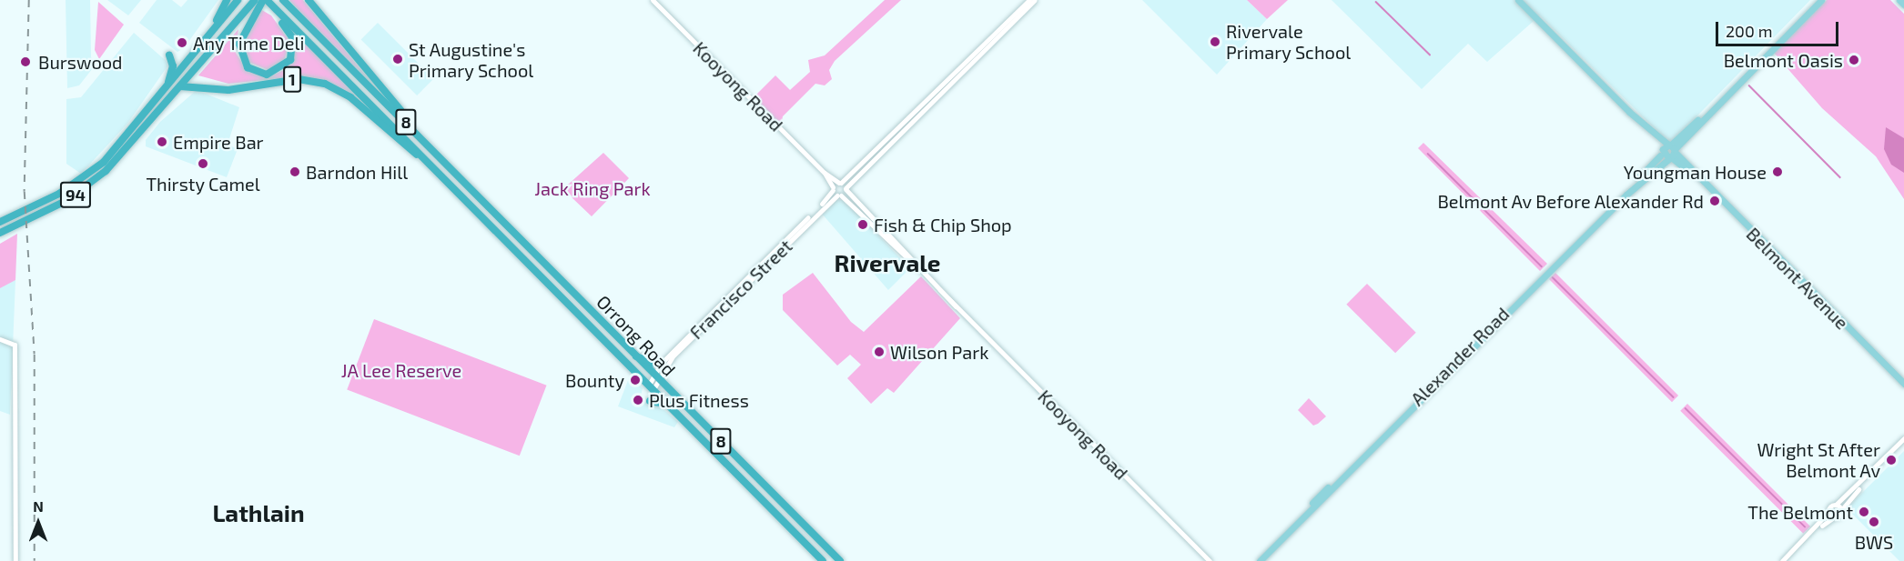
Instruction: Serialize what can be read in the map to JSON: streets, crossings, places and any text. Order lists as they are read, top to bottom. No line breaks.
{"streets":{"highway":["1","8","94","Orrong Road"],"main road":["Belmont Avenue","Alexander Road"],"street":["Kooyong Road","Francisco Street"]},"crossings":[["1","8"],["1","94"],["1","Orrong Road"],["Kooyong Road","Francisco Street"],["8","Orrong Road"],["Belmont Avenue","Alexander Road"],["Francisco Street","Orrong Road"]],"districts":["Rivervale","Lathlain"],"parks":["Jack Ring Park","JA Lee Reserve"],"places":["Rivervale Primary School","Any Time Deli","St Augustine's Primary School","Belmont Oasis","Burswood","Empire Bar","Thirsty Camel","Barndon Hill","Youngman House","Belmont Av Before Alexander Rd","Fish & Chip Shop","Wilson Park","Bounty","Plus Fitness","Wright St After Belmont Av","The Belmont","BWS"],"scale_bar":"200 m","north":"top"}
